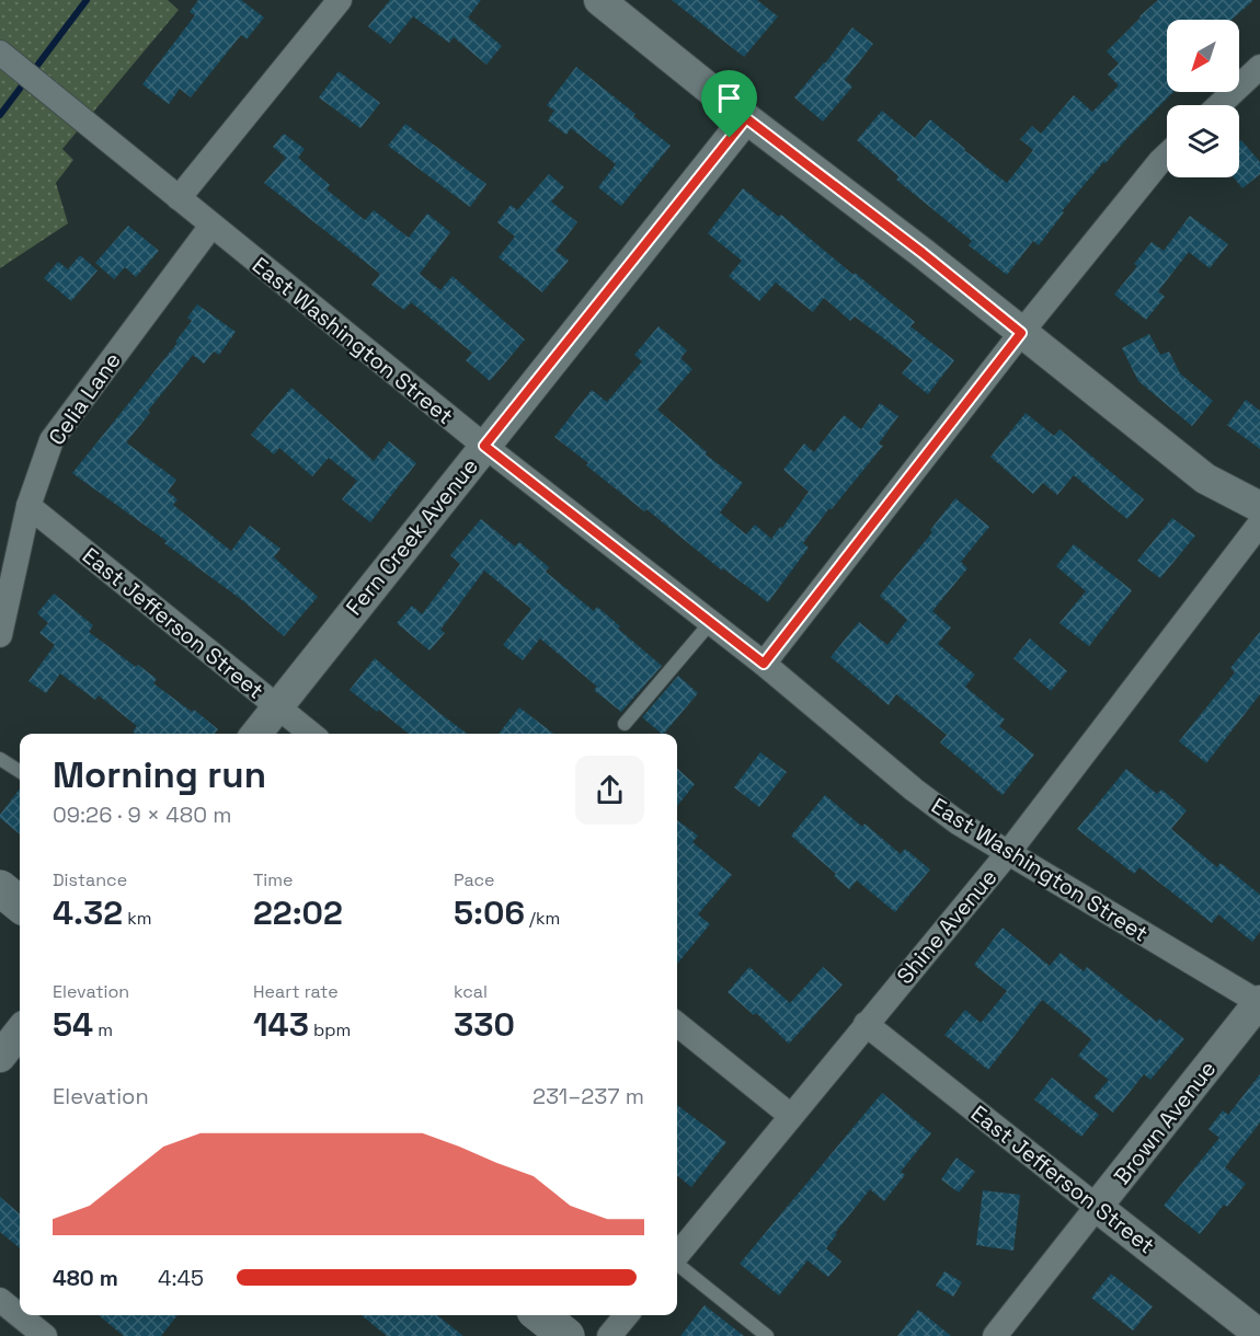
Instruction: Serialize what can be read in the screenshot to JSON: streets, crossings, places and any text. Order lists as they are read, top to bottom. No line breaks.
{"streets":{"street":["East Washington Street","Celia Lane","Fern Creek Avenue","East Jefferson Street","Shine Avenue","Brown Avenue"]},"crossings":[["East Washington Street","Celia Lane"],["East Washington Street","Fern Creek Avenue"],["East Washington Street","Shine Avenue"],["East Washington Street","Brown Avenue"],["Celia Lane","East Jefferson Street"],["Fern Creek Avenue","East Jefferson Street"],["East Jefferson Street","Shine Avenue"],["East Jefferson Street","Brown Avenue"]],"north":"bottom left","page":{"heading":["Morning run","09:26 · 9 × 480 m"],"stats":[["Distance","4.32 km"],["Time","22:02"],["Pace","5:06 /km"],["Elevation","54 m"],["Heart rate","143 bpm"],["kcal","330"]],"chart":["Elevation","231–237 m"],"list":[{"name":"480 m","note":"4:45"}]}}
